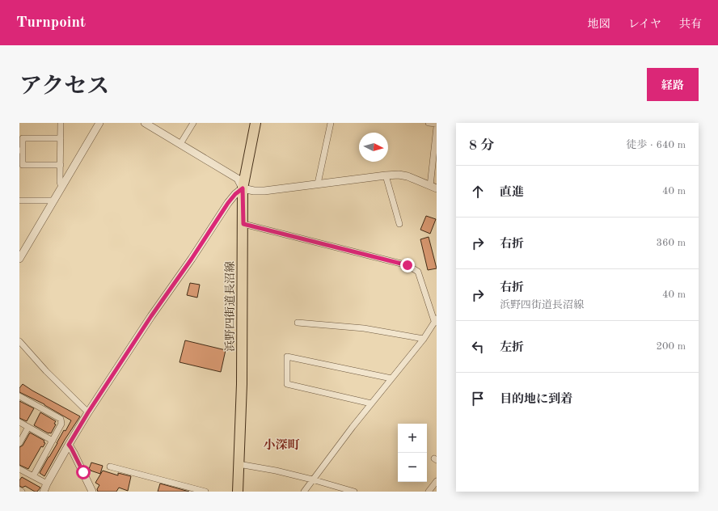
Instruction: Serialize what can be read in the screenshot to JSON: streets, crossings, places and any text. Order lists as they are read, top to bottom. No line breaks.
{"streets":{"main road":["浜野四街道長沼線"]},"districts":["小深町"],"north":"right","page":{"header":"Turnpoint","nav":["地図","レイヤ","共有"],"title":"アクセス","buttons":"経路","heading":["8 分","徒歩 · 640 m"],"list":[["直進","40 m"],["右折","360 m"],["右折","浜野四街道長沼線","40 m"],["左折","200 m"],"目的地に到着"],"map_buttons":["+","−"]}}
